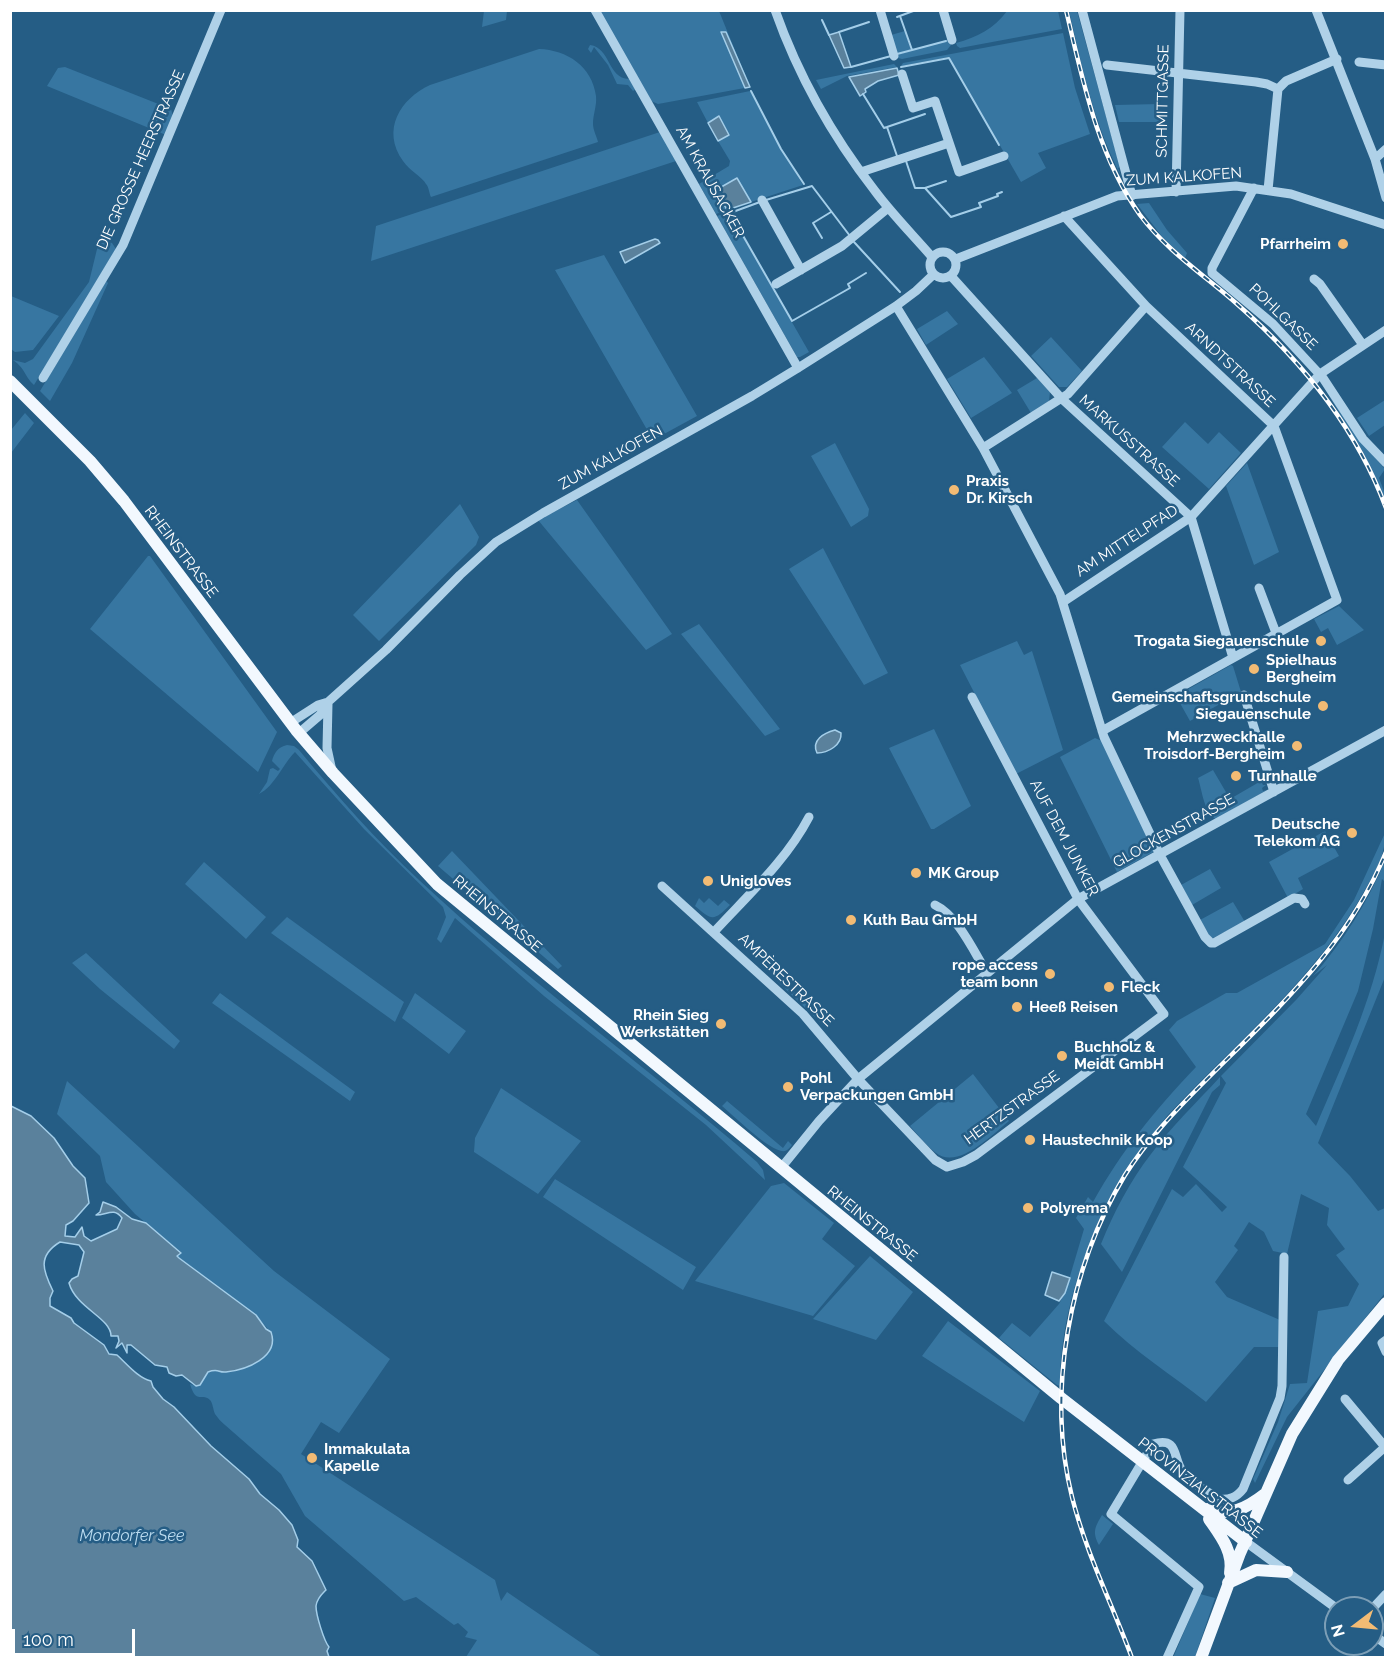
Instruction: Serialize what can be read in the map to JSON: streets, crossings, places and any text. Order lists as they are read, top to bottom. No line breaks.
{"streets":{"main road":["RHEINSTRASSE","PROVINZIALSTRASSE"],"street":["SCHMITTGASSE","DIE GROSSE HEERSTRASSE","ZUM KALKOFEN","AM KRAUSACKER","POHLGASSE","ARNDTSTRASSE","MARKUSSTRASSE","AM MITTELPFAD","GLOCKENSTRASSE","AUF DEM JUNKER","AMPÈRESTRASSE","HERTZSTRASSE"]},"crossings":[["SCHMITTGASSE","ZUM KALKOFEN"],["ZUM KALKOFEN","AM KRAUSACKER"],["ZUM KALKOFEN","POHLGASSE"],["ZUM KALKOFEN","ARNDTSTRASSE"],["ZUM KALKOFEN","MARKUSSTRASSE"],["ZUM KALKOFEN","RHEINSTRASSE"],["POHLGASSE","AM MITTELPFAD"],["ARNDTSTRASSE","AM MITTELPFAD"],["MARKUSSTRASSE","AM MITTELPFAD"],["RHEINSTRASSE","GLOCKENSTRASSE"],["RHEINSTRASSE","PROVINZIALSTRASSE"],["GLOCKENSTRASSE","AUF DEM JUNKER"],["GLOCKENSTRASSE","AMPÈRESTRASSE"],["GLOCKENSTRASSE","HERTZSTRASSE"],["AUF DEM JUNKER","HERTZSTRASSE"],["AMPÈRESTRASSE","HERTZSTRASSE"]],"water":["Mondorfer See"],"places":["Pfarrheim","Praxis Dr. Kirsch","Trogata Siegauenschule","Spielhaus Bergheim","Gemeinschaftsgrundschule Siegauenschule","Mehrzweckhalle Troisdorf-Bergheim","Turnhalle","Deutsche Telekom AG","MK Group","Unigloves","Kuth Bau GmbH","rope access team bonn","Fleck","Heeß Reisen","Rhein Sieg Werkstätten","Buchholz & Meidt GmbH","Pohl Verpackungen GmbH","Haustechnik Koop","Polyrema","Immakulata Kapelle"],"scale_bar":"100 m","north":"left"}
